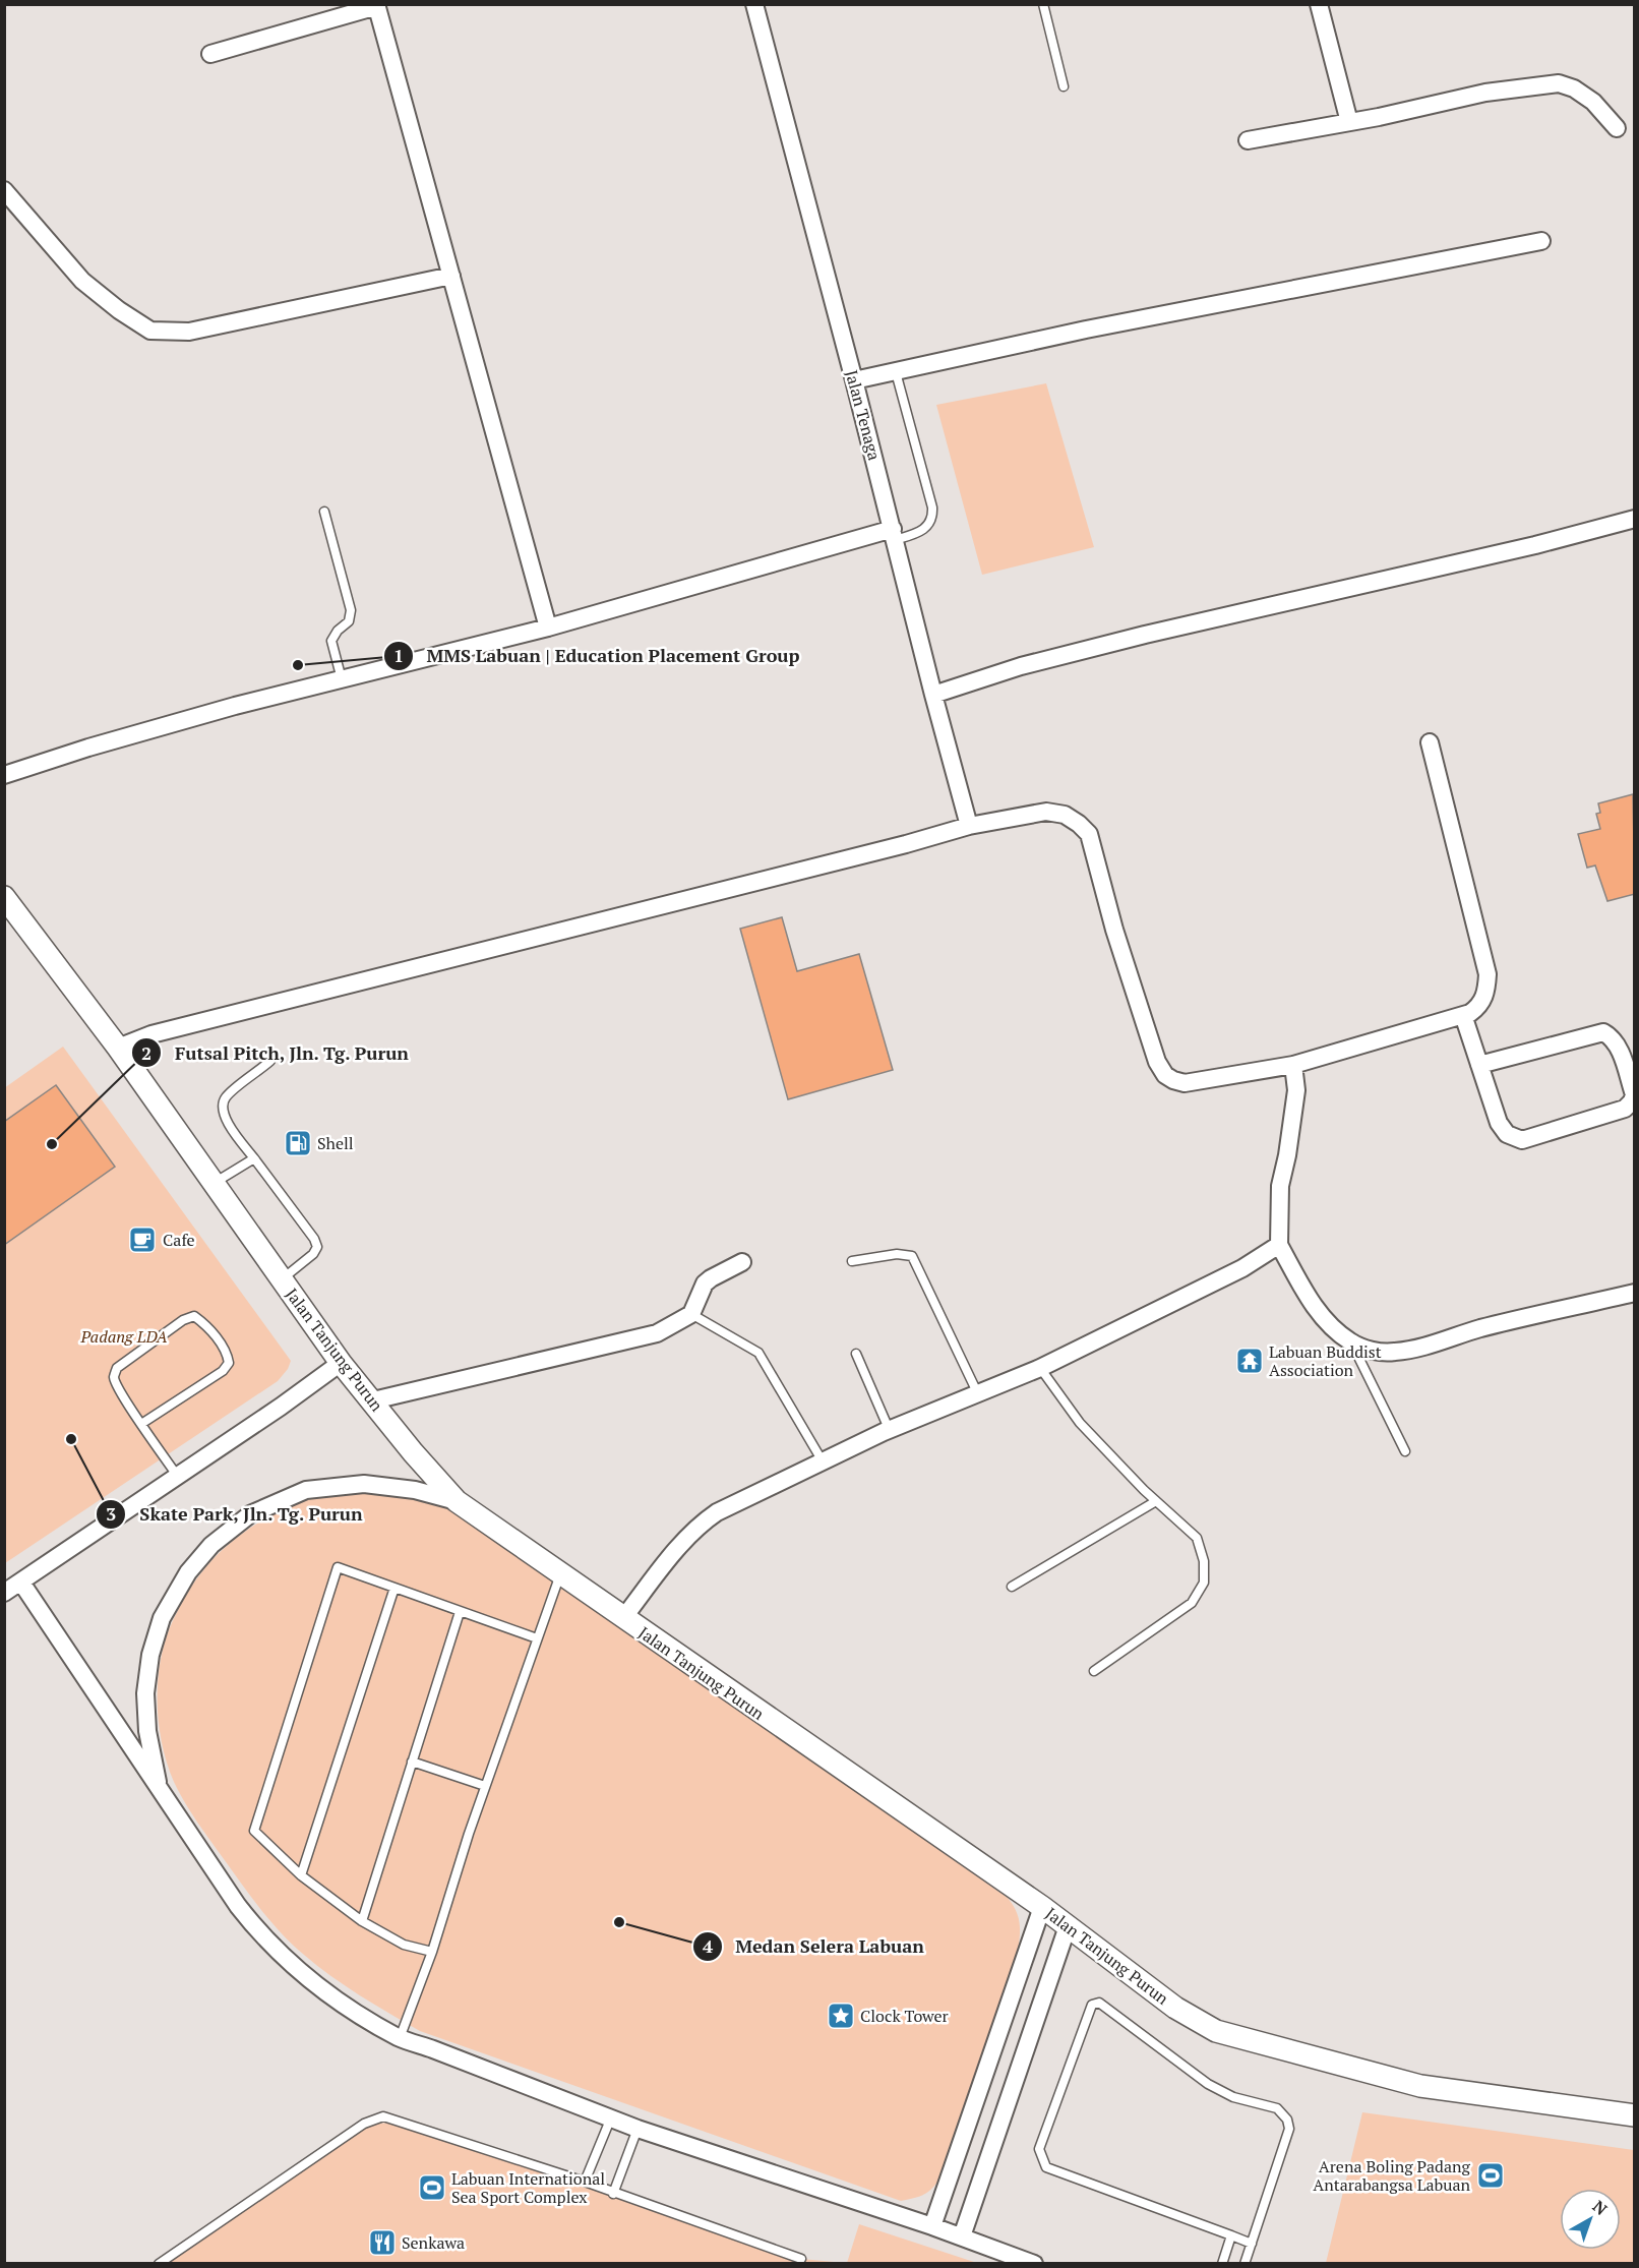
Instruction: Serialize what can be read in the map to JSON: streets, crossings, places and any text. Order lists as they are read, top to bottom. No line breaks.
{"streets":{"street":["Jalan Tenaga","Jalan Tanjung Purun"]},"parks":["Padang LDA"],"places":{"other":["MMS Labuan | Education Placement Group","Futsal Pitch, Jln. Tg. Purun","Skate Park, Jln. Tg. Purun","Medan Selera Labuan"],"fuel station":["Shell"],"cafe":["Cafe"],"temple":["Labuan Buddist Association"],"place":["Clock Tower"],"sports":["Arena Boling Padang Antarabangsa Labuan","Labuan International Sea Sport Complex"],"restaurant":["Senkawa"]},"north":"top right"}
